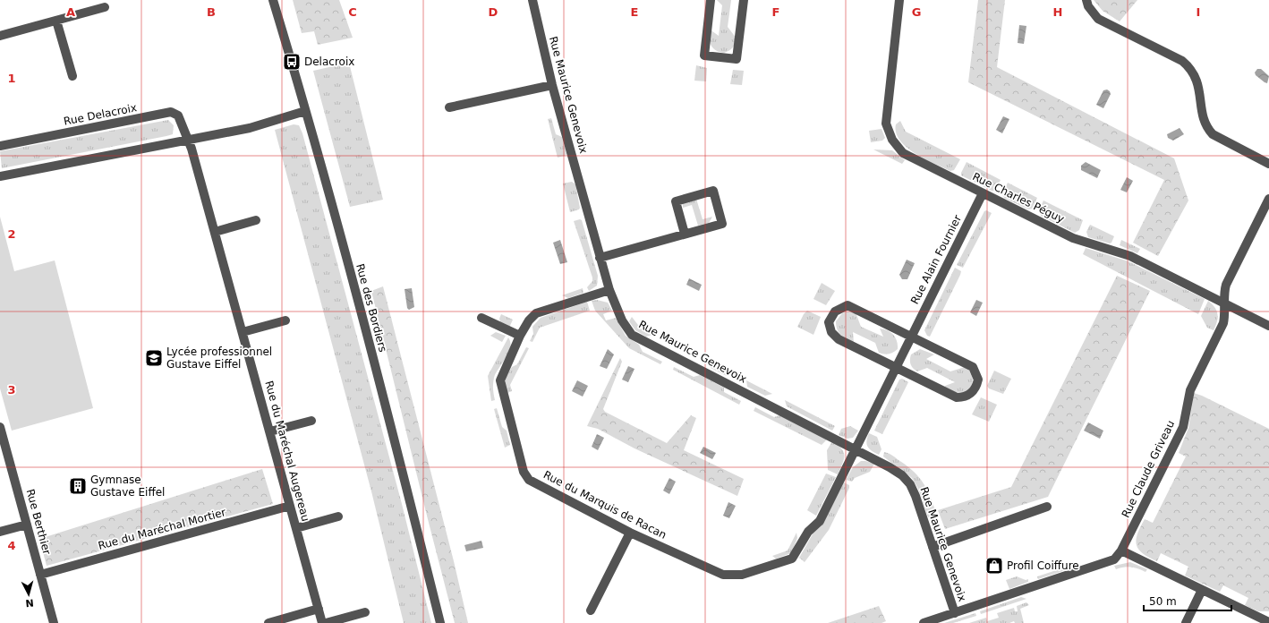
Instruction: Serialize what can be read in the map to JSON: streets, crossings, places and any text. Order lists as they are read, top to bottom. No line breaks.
{"streets":{"street":["Rue Maurice Genevoix","Rue Delacroix","Rue Charles Péguy","Rue Alain Fournier","Rue des Bordiers","Rue du Maréchal Augereau","Rue Claude Griveau","Rue du Marquis de Racan","Rue Berthier","Rue du Maréchal Mortier"]},"crossings":[["Rue Maurice Genevoix","Rue Alain Fournier"],["Rue Maurice Genevoix","Rue du Marquis de Racan"],["Rue Delacroix","Rue du Maréchal Augereau"],["Rue Charles Péguy","Rue Alain Fournier"],["Rue Charles Péguy","Rue Claude Griveau"],["Rue Alain Fournier","Rue du Marquis de Racan"],["Rue du Maréchal Augereau","Rue du Maréchal Mortier"],["Rue Berthier","Rue du Maréchal Mortier"]],"places":{"bus stop":["Delacroix"],"school or university":["Lycée professionnel Gustave Eiffel"],"building":["Gymnase Gustave Eiffel"],"shop":["Profil Coiffure"]},"scale_bar":"50 m","north":"bottom","grid":{"columns":["A","B","C","D","E","F","G","H","I"],"rows":["1","2","3","4"]}}
